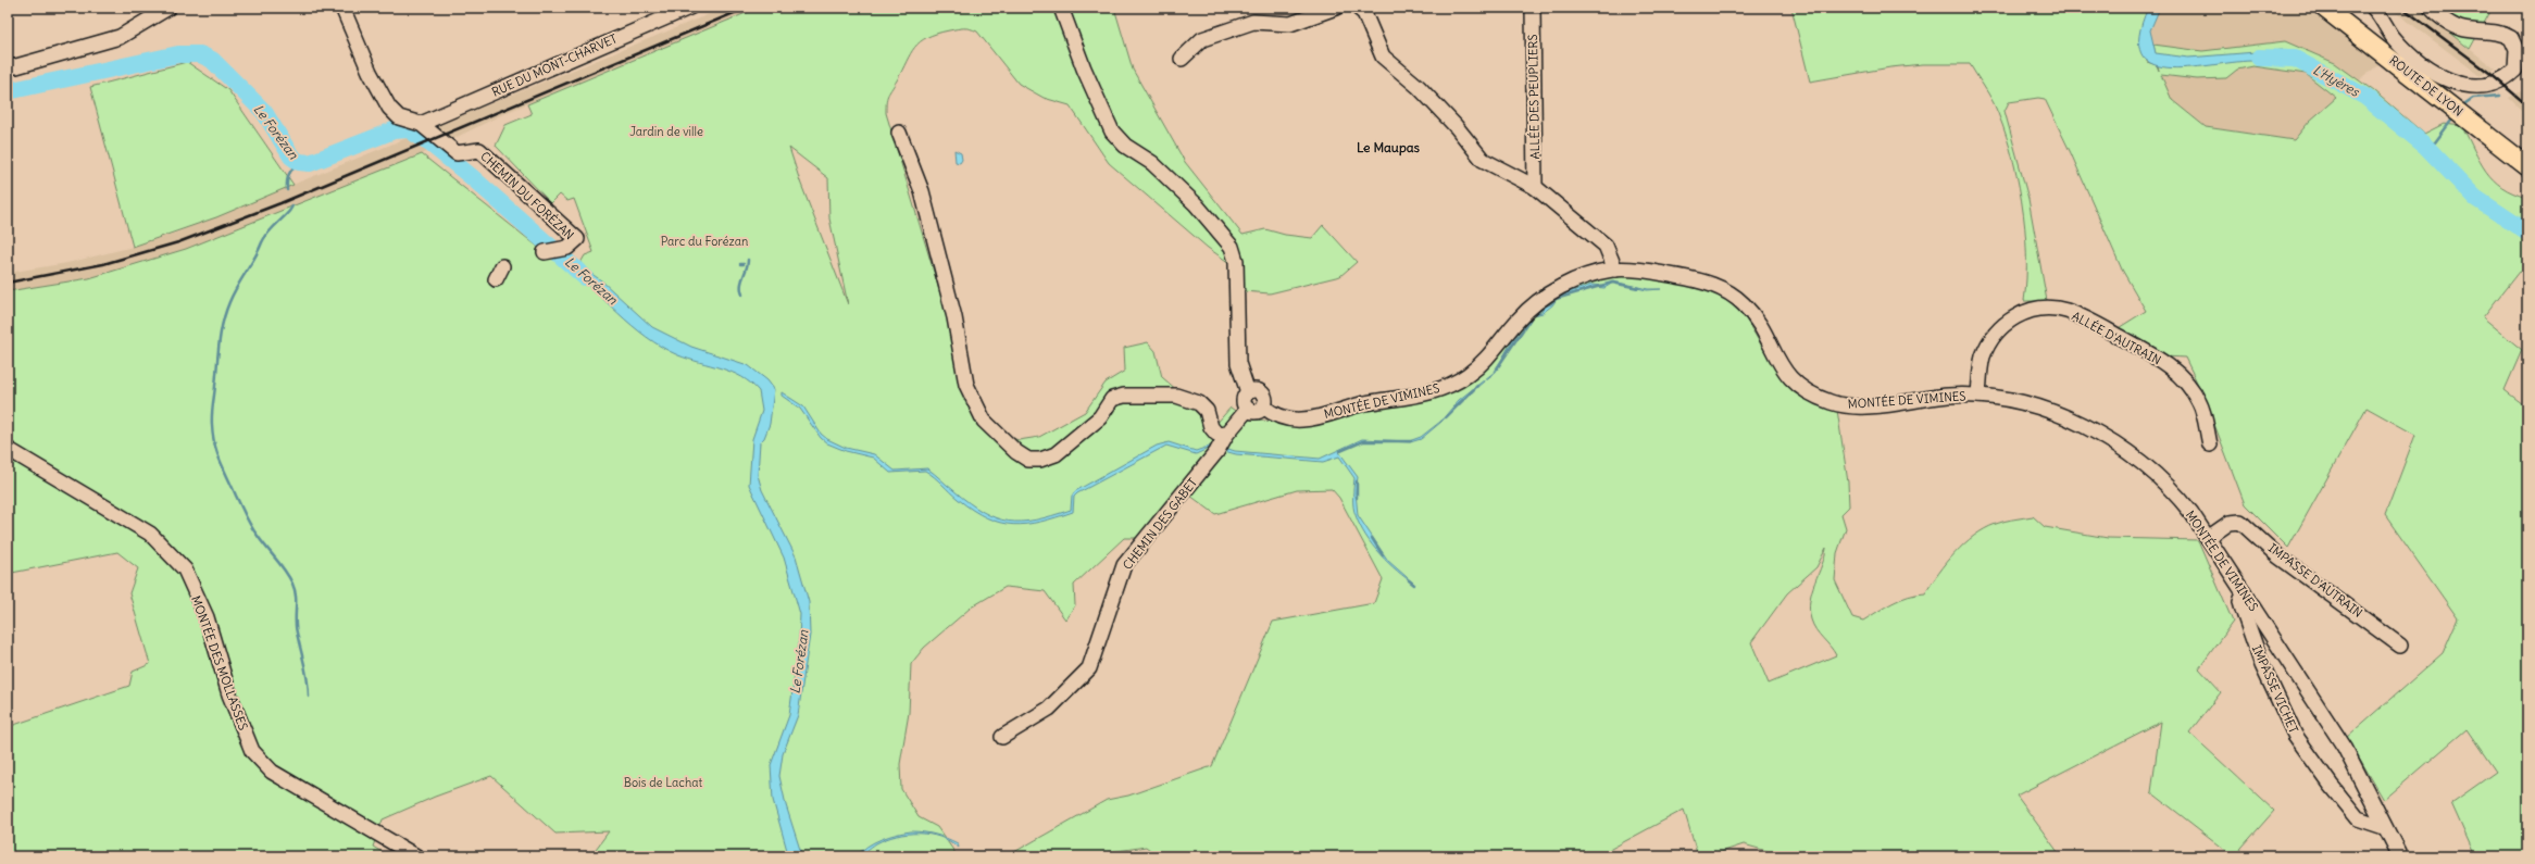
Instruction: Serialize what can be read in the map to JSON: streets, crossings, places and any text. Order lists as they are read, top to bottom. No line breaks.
{"streets":{"main road":["ROUTE DE LYON"],"street":["RUE DU MONT-CHARVET","ALLÉE DES PEUPLIERS","CHEMIN DU FORÉZAN","ALLÉE D'AUTRAIN","MONTÉE DE VIMINES","CHEMIN DES GABET","IMPASSE D'AUTRAIN","MONTÉE DES MOLLASSES","IMPASSE VICHET"]},"crossings":[["RUE DU MONT-CHARVET","CHEMIN DU FORÉZAN"],["ALLÉE D'AUTRAIN","MONTÉE DE VIMINES"],["MONTÉE DE VIMINES","CHEMIN DES GABET"],["MONTÉE DE VIMINES","IMPASSE D'AUTRAIN"],["MONTÉE DE VIMINES","IMPASSE VICHET"]],"districts":["Le Maupas"],"water":["L'Hyères","Le Forézan"],"parks":["Jardin de ville","Parc du Forézan","Bois de Lachat"]}
